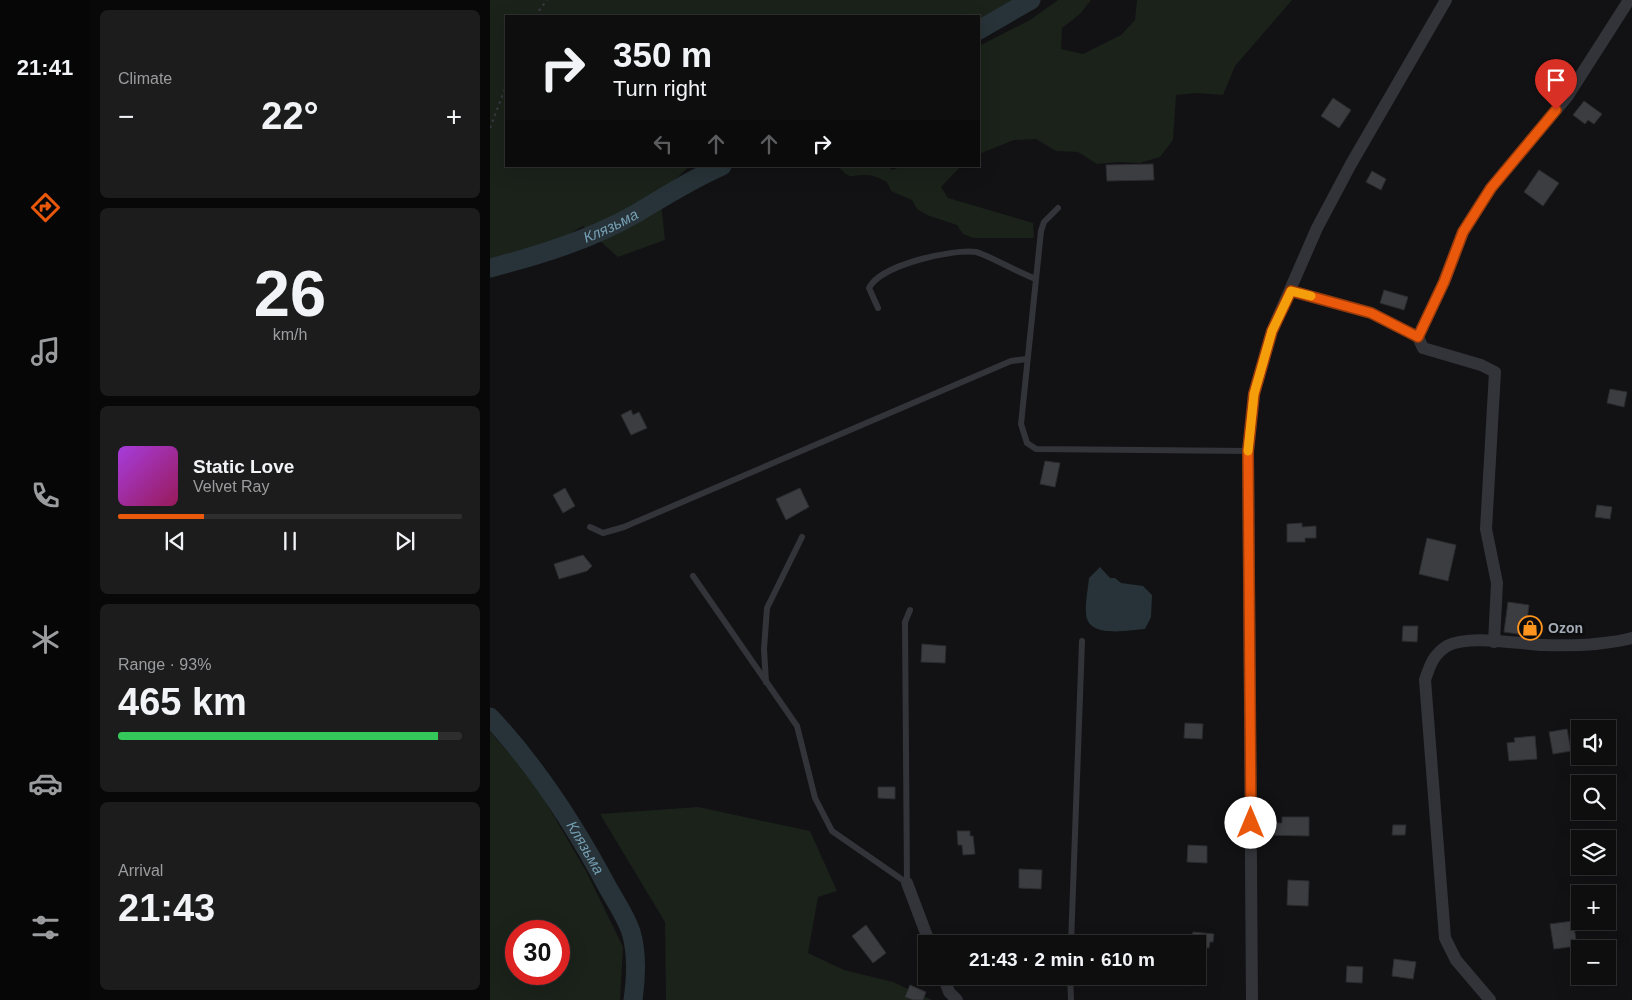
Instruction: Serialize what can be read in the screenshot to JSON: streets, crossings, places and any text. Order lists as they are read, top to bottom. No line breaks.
{"water":["Клязьма"],"places":{"shop":["Ozon"]},"page":{"tabs":"21:41","tile":["Climate",["26","km/h"],["Range · 93%","465 km"],["Arrival","21:43"]],"turn":["350 m","Turn right"],"heat":["−","22°","+"],"song":["Static Love","Velvet Ray"],"map_buttons":["+","−"],"limit":"30","trip":"21:43 · 2 min · 610 m"}}
